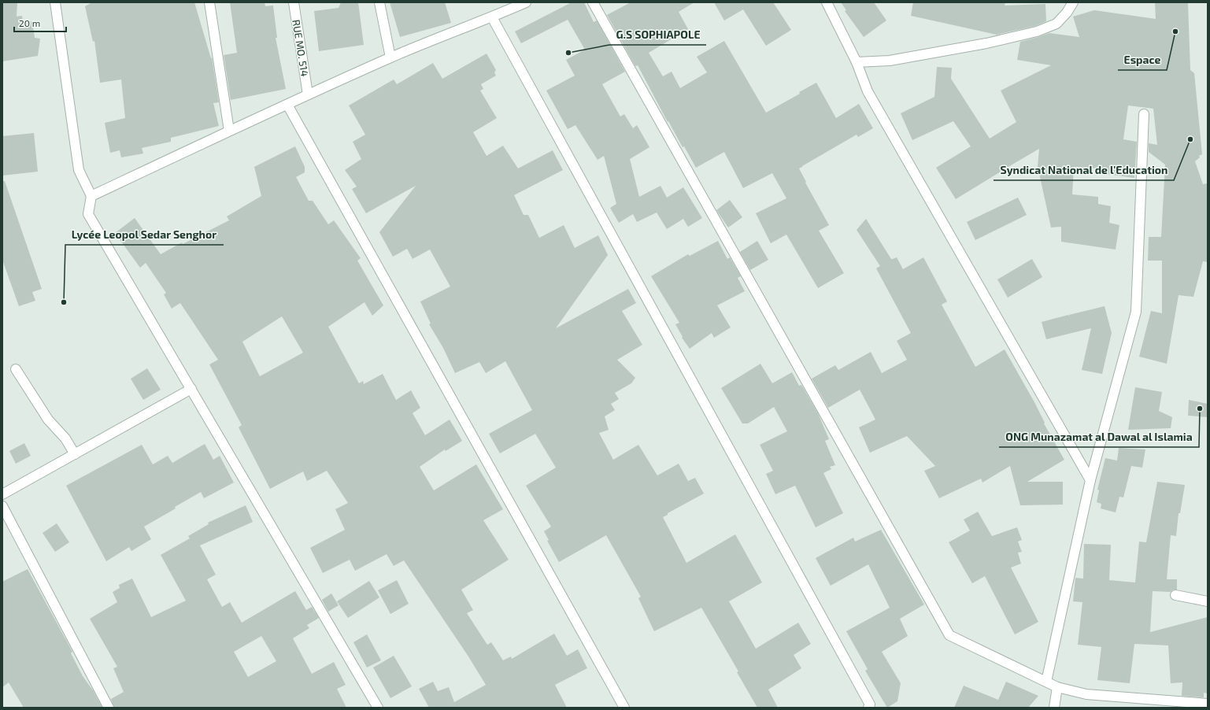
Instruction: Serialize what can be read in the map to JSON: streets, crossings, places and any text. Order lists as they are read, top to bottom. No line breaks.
{"streets":{"street":["RUE MO. 514"]},"places":["Espace","G.S SOPHIAPOLE","Syndicat National de l'Education","Lycée Leopol Sedar Senghor","ONG Munazamat al Dawal al Islamia"],"scale_bar":"20 m"}
